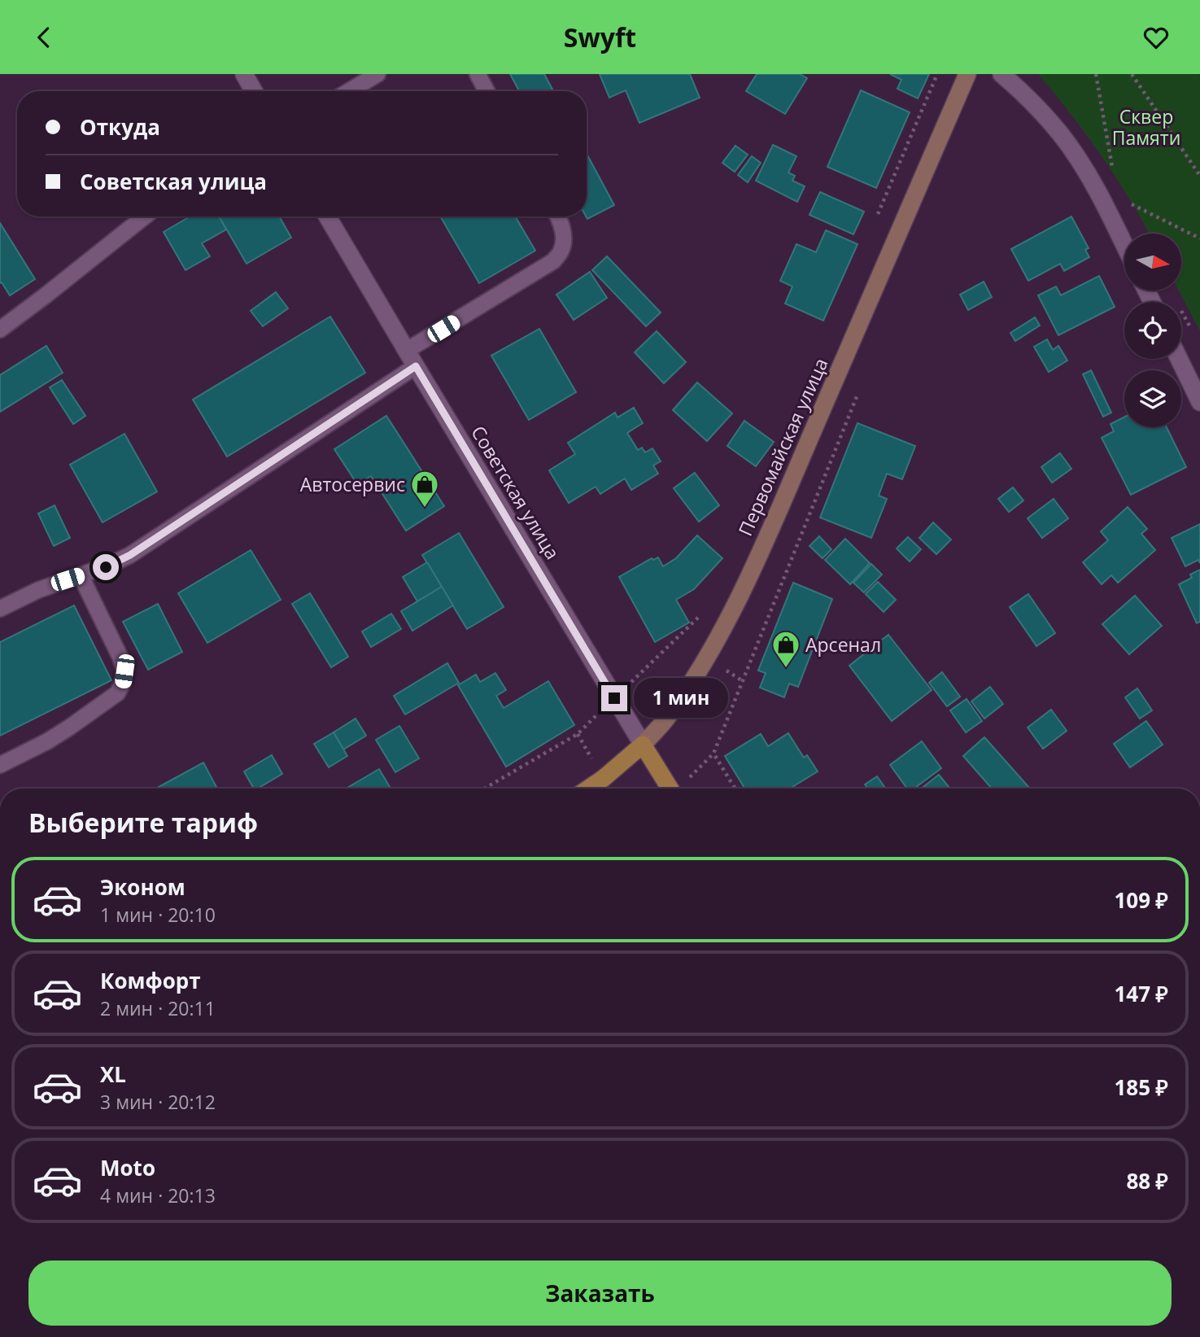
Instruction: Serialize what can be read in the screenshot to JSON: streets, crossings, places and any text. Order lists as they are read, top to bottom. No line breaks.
{"streets":{"main road":["Первомайская улица","Советская улица"]},"crossings":[["Первомайская улица","Советская улица"]],"parks":["Сквер Памяти"],"places":{"shop":["Автосервис","Арсенал"]},"north":"right","page":{"header":"Swyft","banner":["Откуда","Советская улица"],"bubble":"1 мин","heading":"Выберите тариф","list":[{"name":"Эконом","note":"1 мин · 20:10","value":"109 ₽"},{"name":"Комфорт","note":"2 мин · 20:11","value":"147 ₽"},{"name":"XL","note":"3 мин · 20:12","value":"185 ₽"},{"name":"Moto","note":"4 мин · 20:13","value":"88 ₽"}],"buttons":"Заказать"}}
